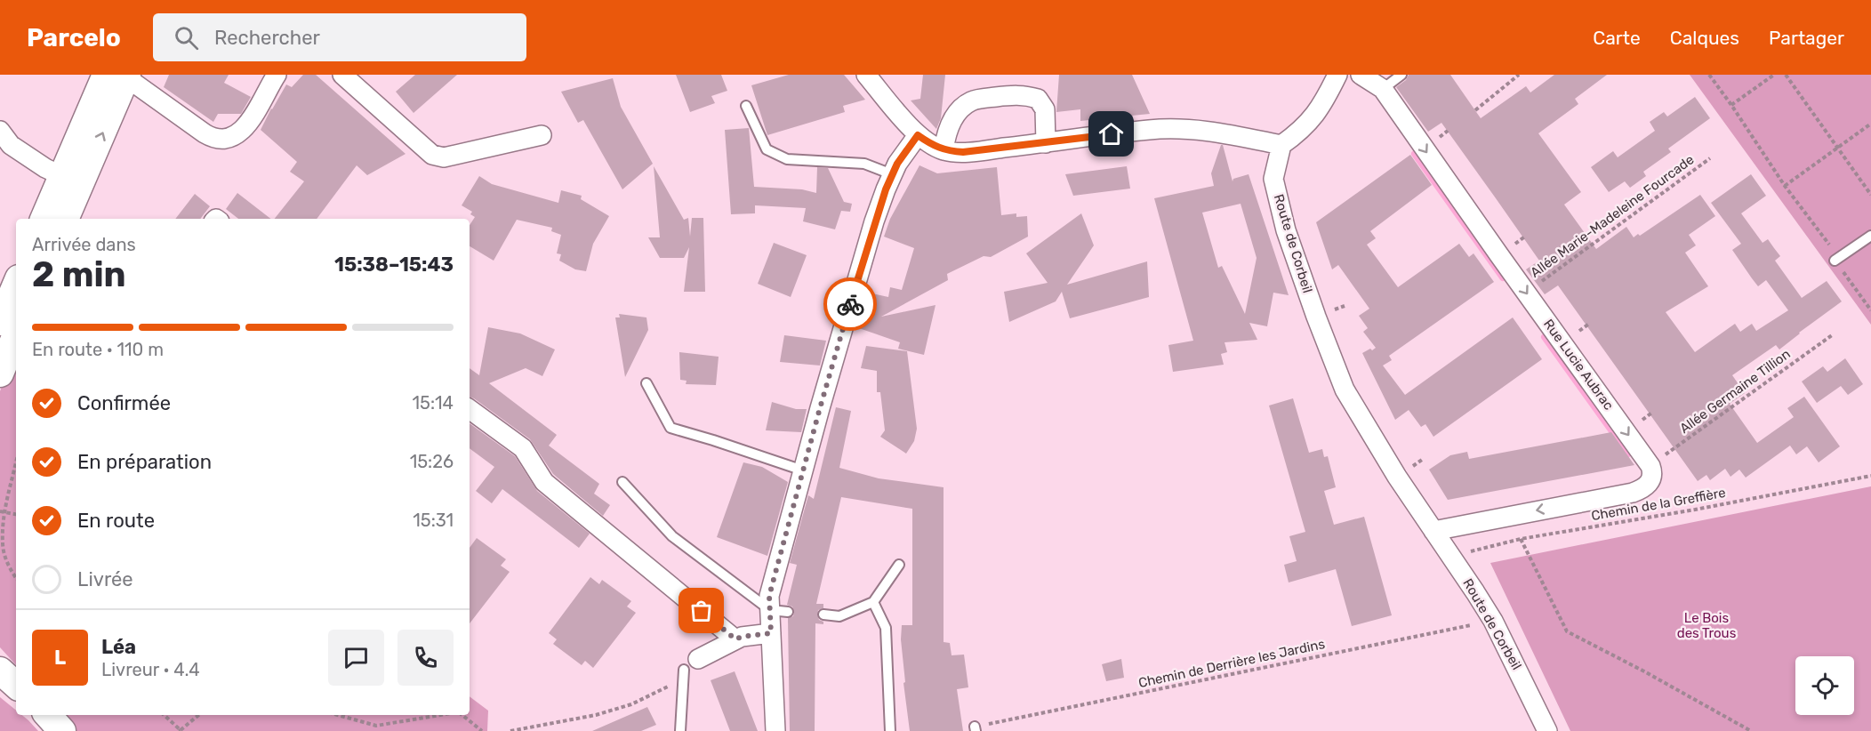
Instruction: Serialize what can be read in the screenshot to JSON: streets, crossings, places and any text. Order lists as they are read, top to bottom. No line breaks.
{"streets":{"street":["Route de Corbeil","Rue Lucie Aubrac"],"path":["Allée Marie-Madeleine Fourcade","Allée Germaine Tillion","Chemin de la Greffière","Chemin de Derrière les Jardins"]},"crossings":[["Allée Marie-Madeleine Fourcade","Rue Lucie Aubrac"],["Route de Corbeil","Chemin de la Greffière"],["Route de Corbeil","Chemin de Derrière les Jardins"],["Rue Lucie Aubrac","Allée Germaine Tillion"]],"one_way":["Rue Lucie Aubrac"],"parks":["Le Bois des Trous"],"page":{"header":"Parcelo","search":"Rechercher","nav":["Carte","Calques","Partager"],"heading":["2 min","Arrivée dans","15:38–15:43"],"panel":["Léa","Livreur · 4.4"],"bar":"En route · 110 m","list":[["Confirmée","15:14"],["En préparation","15:26"],["En route","15:31"],"Livrée"],"round":"L"}}
